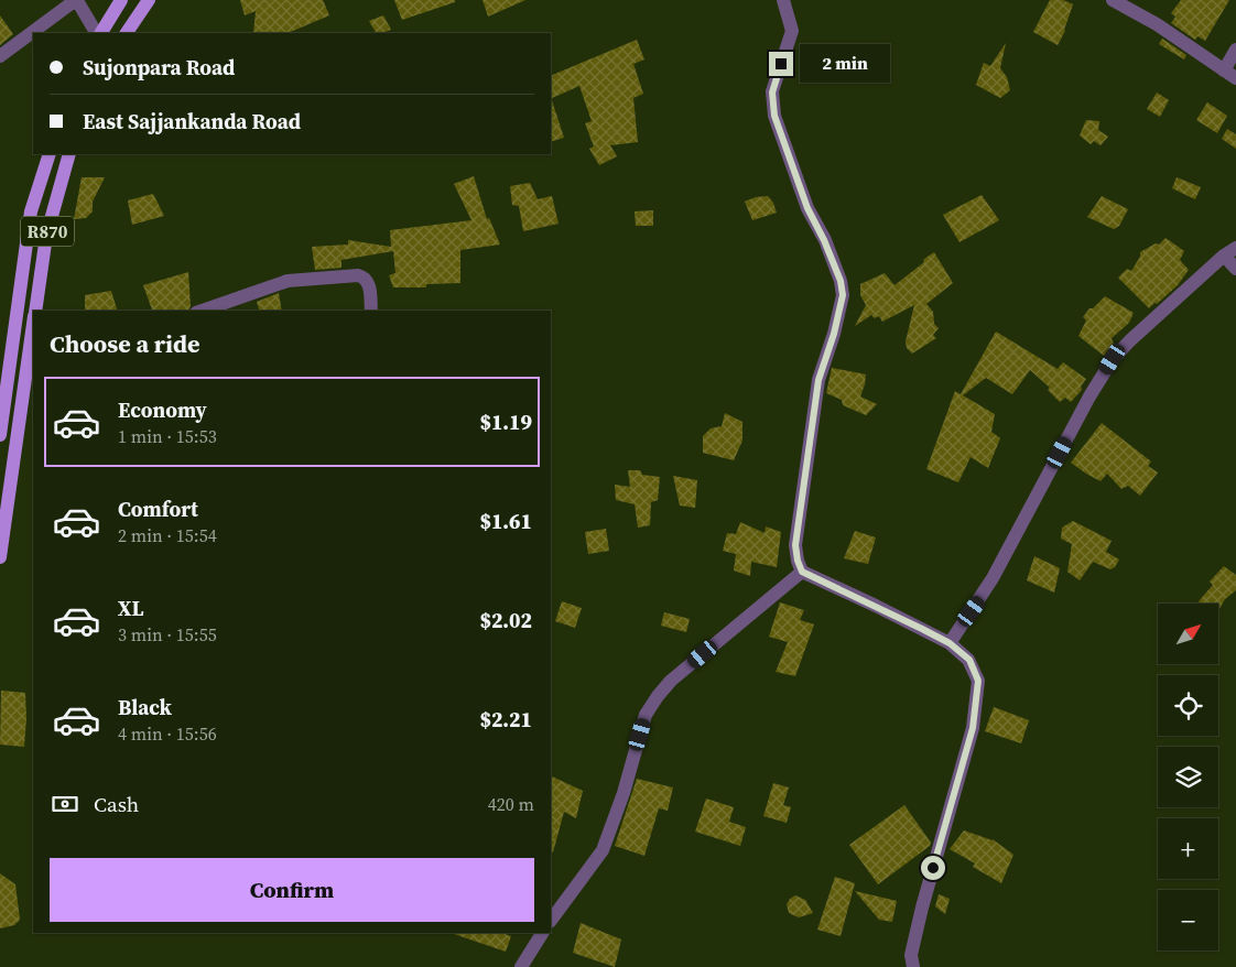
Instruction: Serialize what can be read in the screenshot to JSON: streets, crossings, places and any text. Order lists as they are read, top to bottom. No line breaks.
{"streets":{"main road":["R870"]},"north":"top right","page":{"banner":["Sujonpara Road","East Sajjankanda Road"],"bubble":"2 min","heading":"Choose a ride","list":[{"name":"Economy","note":"1 min · 15:53","value":"$1.19"},{"name":"Comfort","note":"2 min · 15:54","value":"$1.61"},{"name":"XL","note":"3 min · 15:55","value":"$2.02"},{"name":"Black","note":"4 min · 15:56","value":"$2.21"}],"map_buttons":["+","−"],"pay":["Cash","420 m"],"buttons":"Confirm"}}
